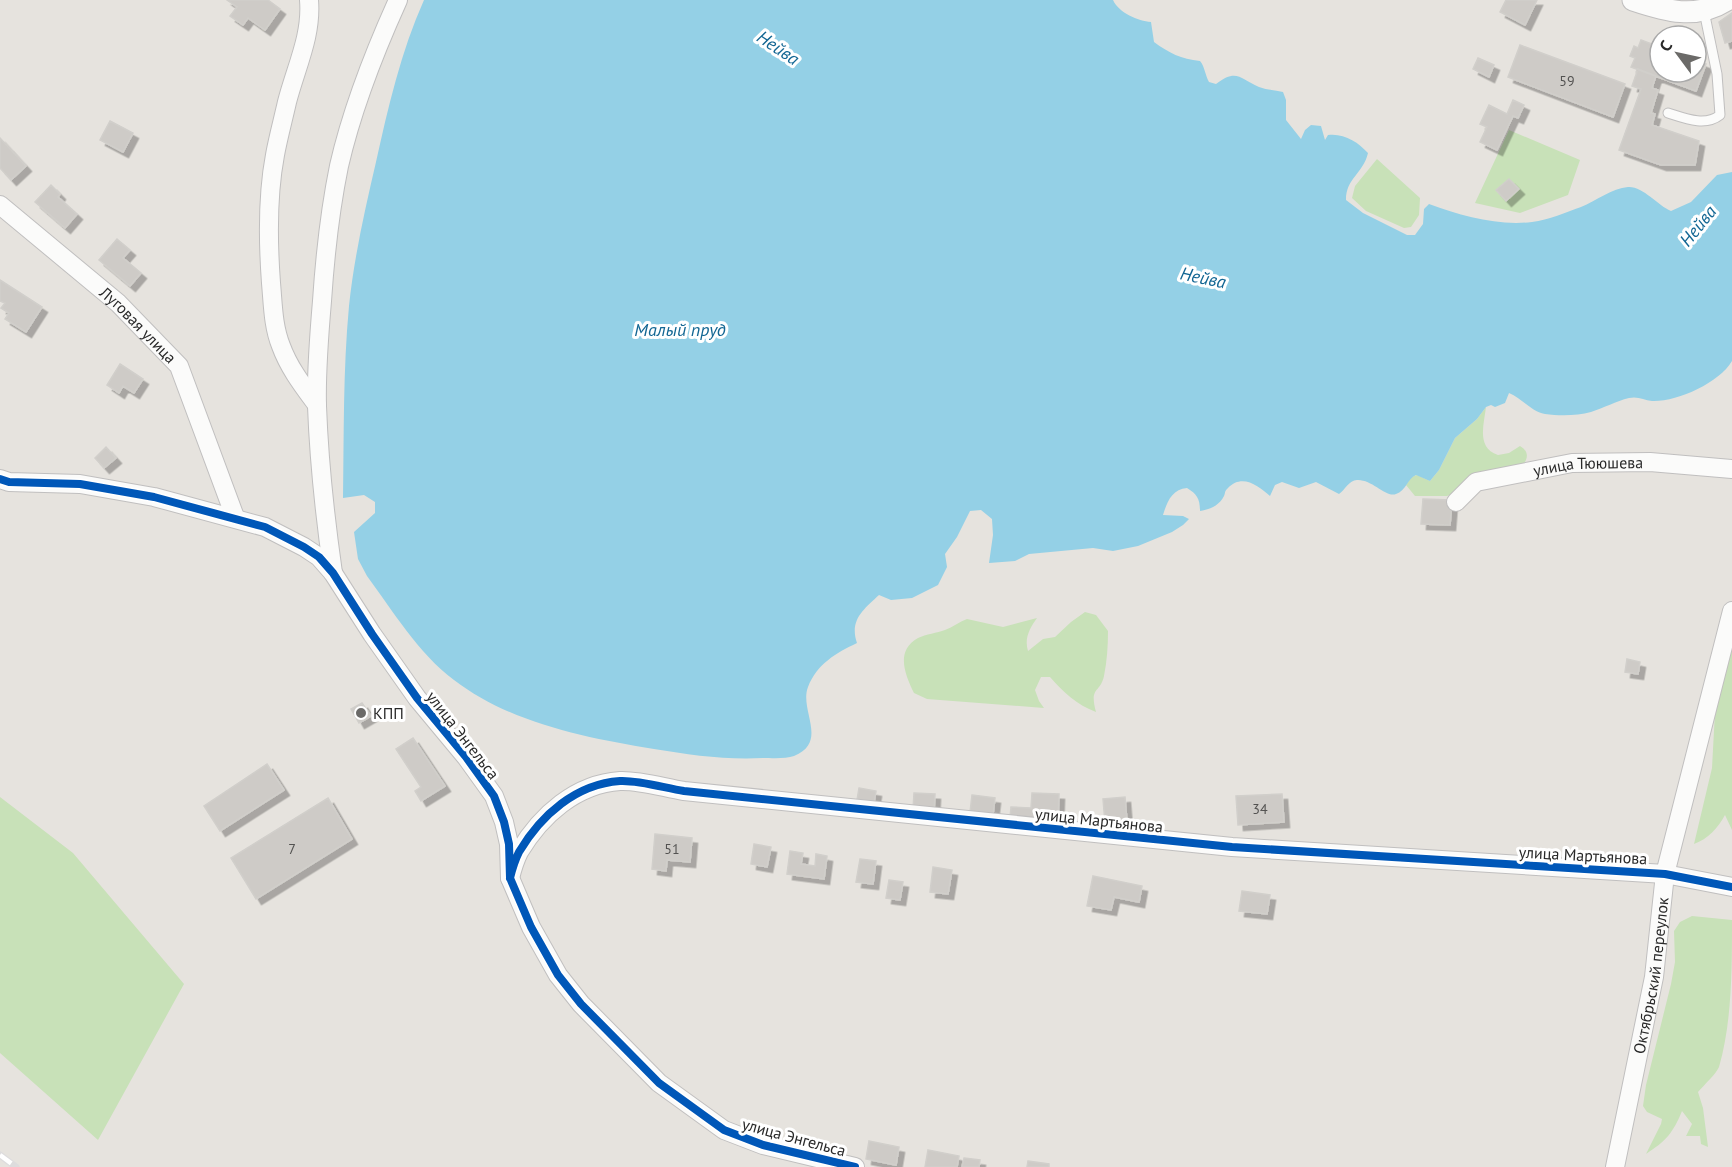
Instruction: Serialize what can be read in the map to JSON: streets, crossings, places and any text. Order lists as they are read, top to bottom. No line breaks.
{"streets":{"street":["Луговая улица","улица Тююшева","улица Энгельса","улица Мартьянова","Октябрьский переулок"]},"crossings":[["Луговая улица","улица Энгельса"],["улица Энгельса","улица Мартьянова"],["улица Мартьянова","Октябрьский переулок"]],"water":["Нейва","Малый пруд"],"places":["КПП"],"house_numbers":["59","34","7","51"],"north":"top left"}
